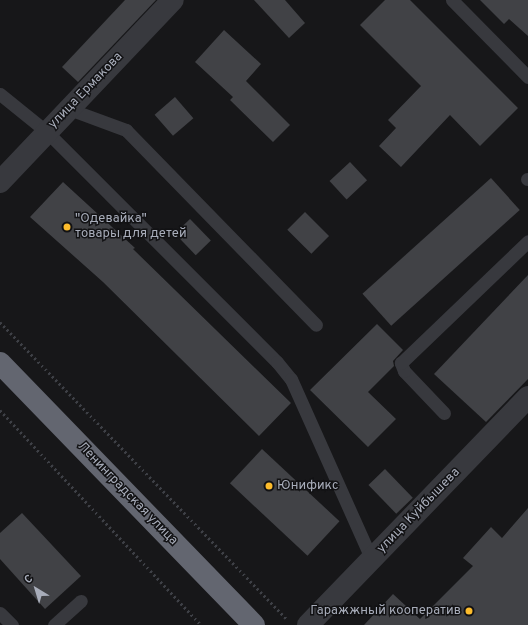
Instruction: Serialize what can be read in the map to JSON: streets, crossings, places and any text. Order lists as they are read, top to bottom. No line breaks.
{"streets":{"highway":["Ленинградская улица"],"street":["улица Ермакова","улица Куйбышева"]},"places":["\"Одевайка\" товары для детей","Юнификс","Гаражжный кооператив"],"north":"top left"}
